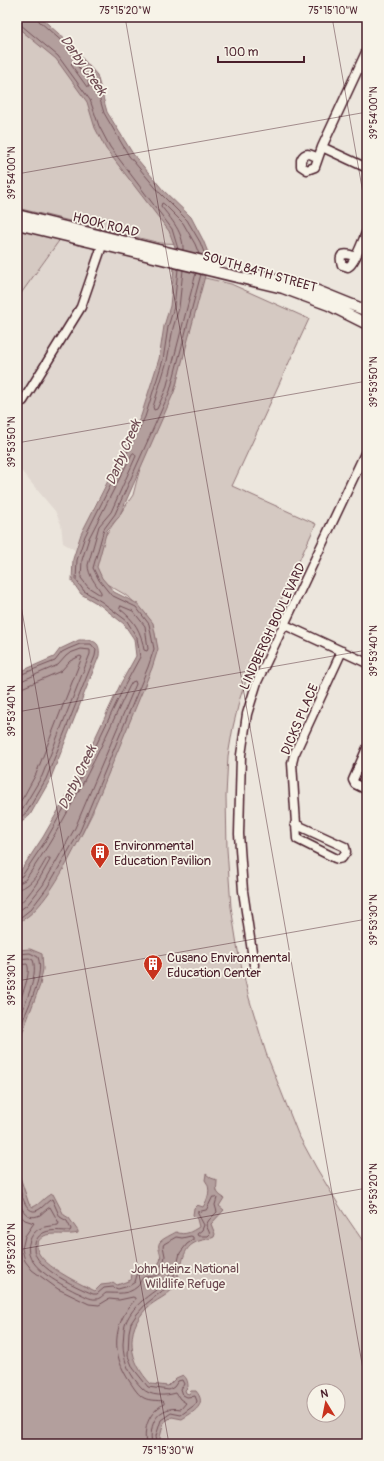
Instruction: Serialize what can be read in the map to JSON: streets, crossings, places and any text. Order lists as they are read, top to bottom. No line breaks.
{"streets":{"main road":["HOOK ROAD","SOUTH 84TH STREET"],"street":["LINDBERGH BOULEVARD","DICKS PLACE"]},"crossings":[["HOOK ROAD","SOUTH 84TH STREET"]],"water":["Darby Creek"],"parks":["John Heinz National Wildlife Refuge"],"places":{"building":["Environmental Education Pavilion","Cusano Environmental Education Center"]},"scale_bar":"100 m","north":"top","coordinates":["75°15'20\"W","75°15'10\"W","39°54'00\"N","39°53'50\"N","39°53'40\"N","39°53'30\"N","39°53'20\"N","75°15'30\"W"]}
